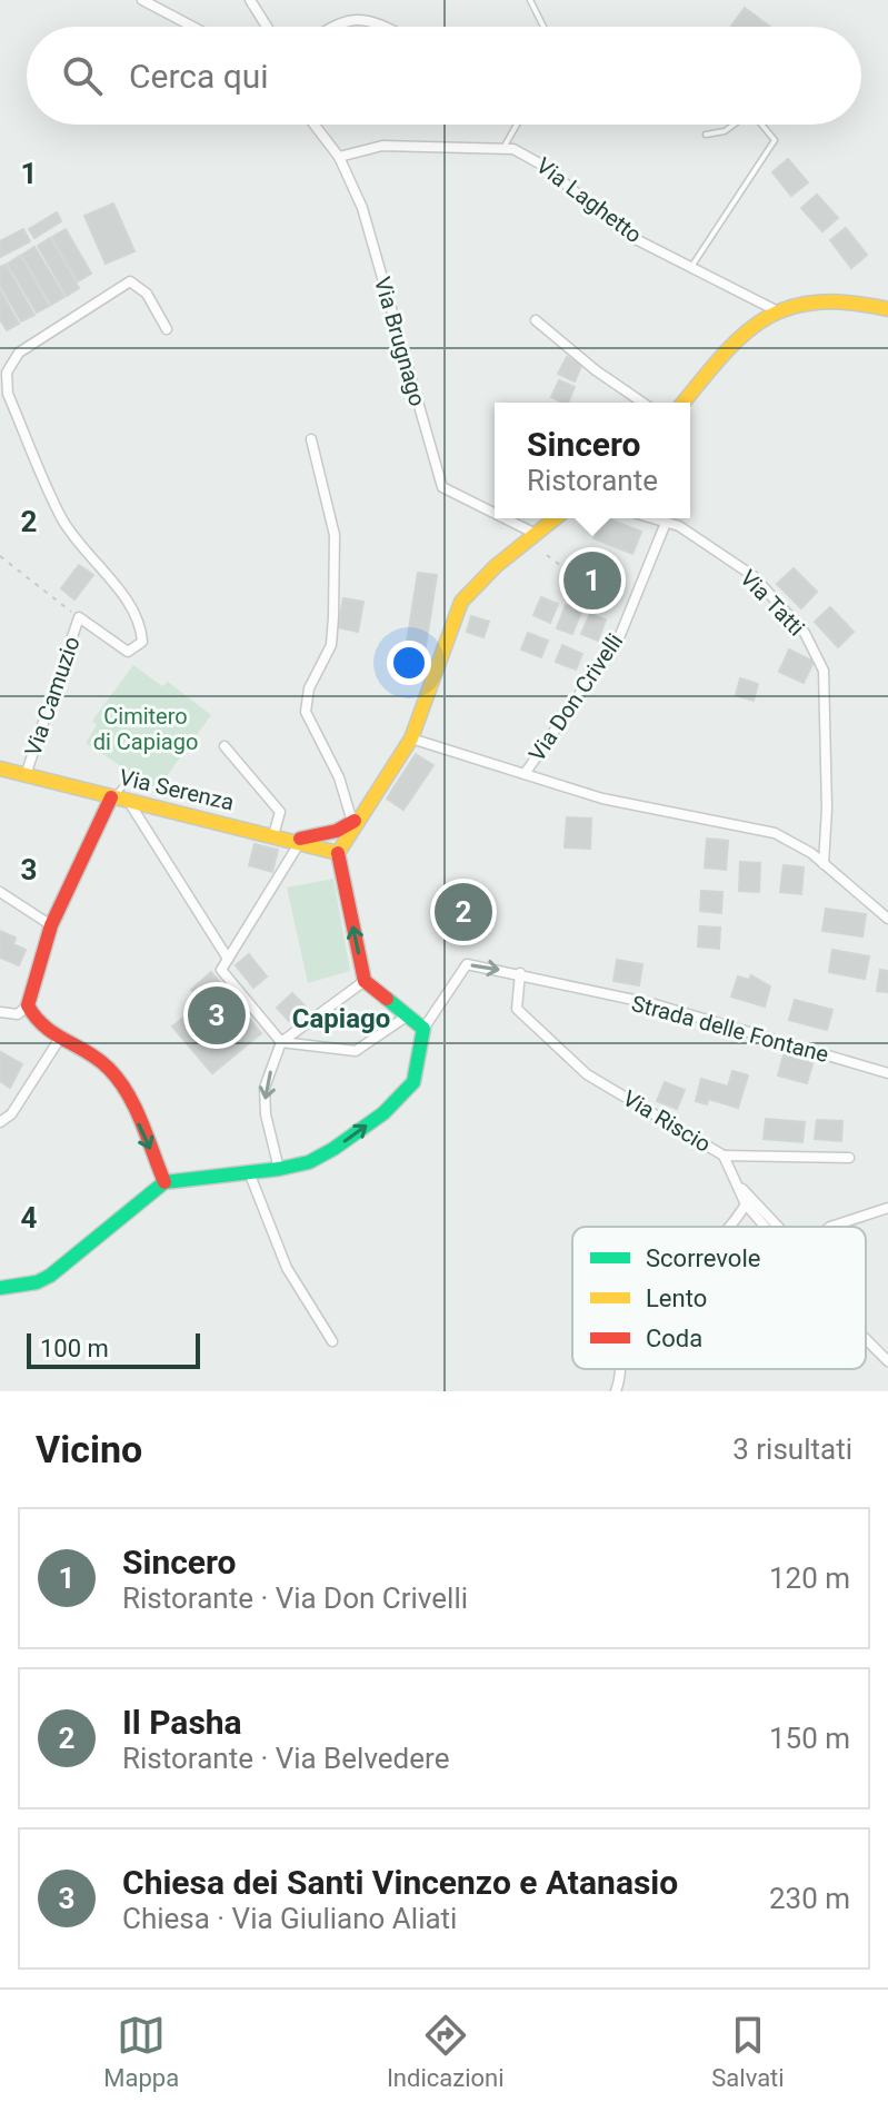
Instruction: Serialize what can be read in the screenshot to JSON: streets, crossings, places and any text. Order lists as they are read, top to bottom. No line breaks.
{"streets":{"street":["Via Laghetto","Via Brugnago","Via Tatti","Via Camuzio","Via Don Crivelli","Via Serenza","Strada delle Fontane","Via Riscio"]},"crossings":[["Via Laghetto","Via Brugnago"],["Via Tatti","Via Don Crivelli"],["Via Camuzio","Via Serenza"],["Strada delle Fontane","Via Riscio"]],"districts":["Capiago"],"parks":["Cimitero di Capiago"],"legend":["Scorrevole","Lento","Coda"],"scale_bar":"100 m","page":{"search":"Cerca qui","popup":["Sincero","Ristorante"],"pins":["1","2","3"],"scale":"100 m","heading":["Vicino","3 risultati"],"list":[{"mark":"1","name":"Sincero","note":"Ristorante · Via Don Crivelli","value":"120 m"},{"mark":"2","name":"Il Pasha","note":"Ristorante · Via Belvedere","value":"150 m"},{"mark":"3","name":"Chiesa dei Santi Vincenzo e Atanasio","note":"Chiesa · Via Giuliano Aliati","value":"230 m"}],"nav":["Mappa","Indicazioni","Salvati"]},"grid":{"rows":["1","2","3","4"]}}
